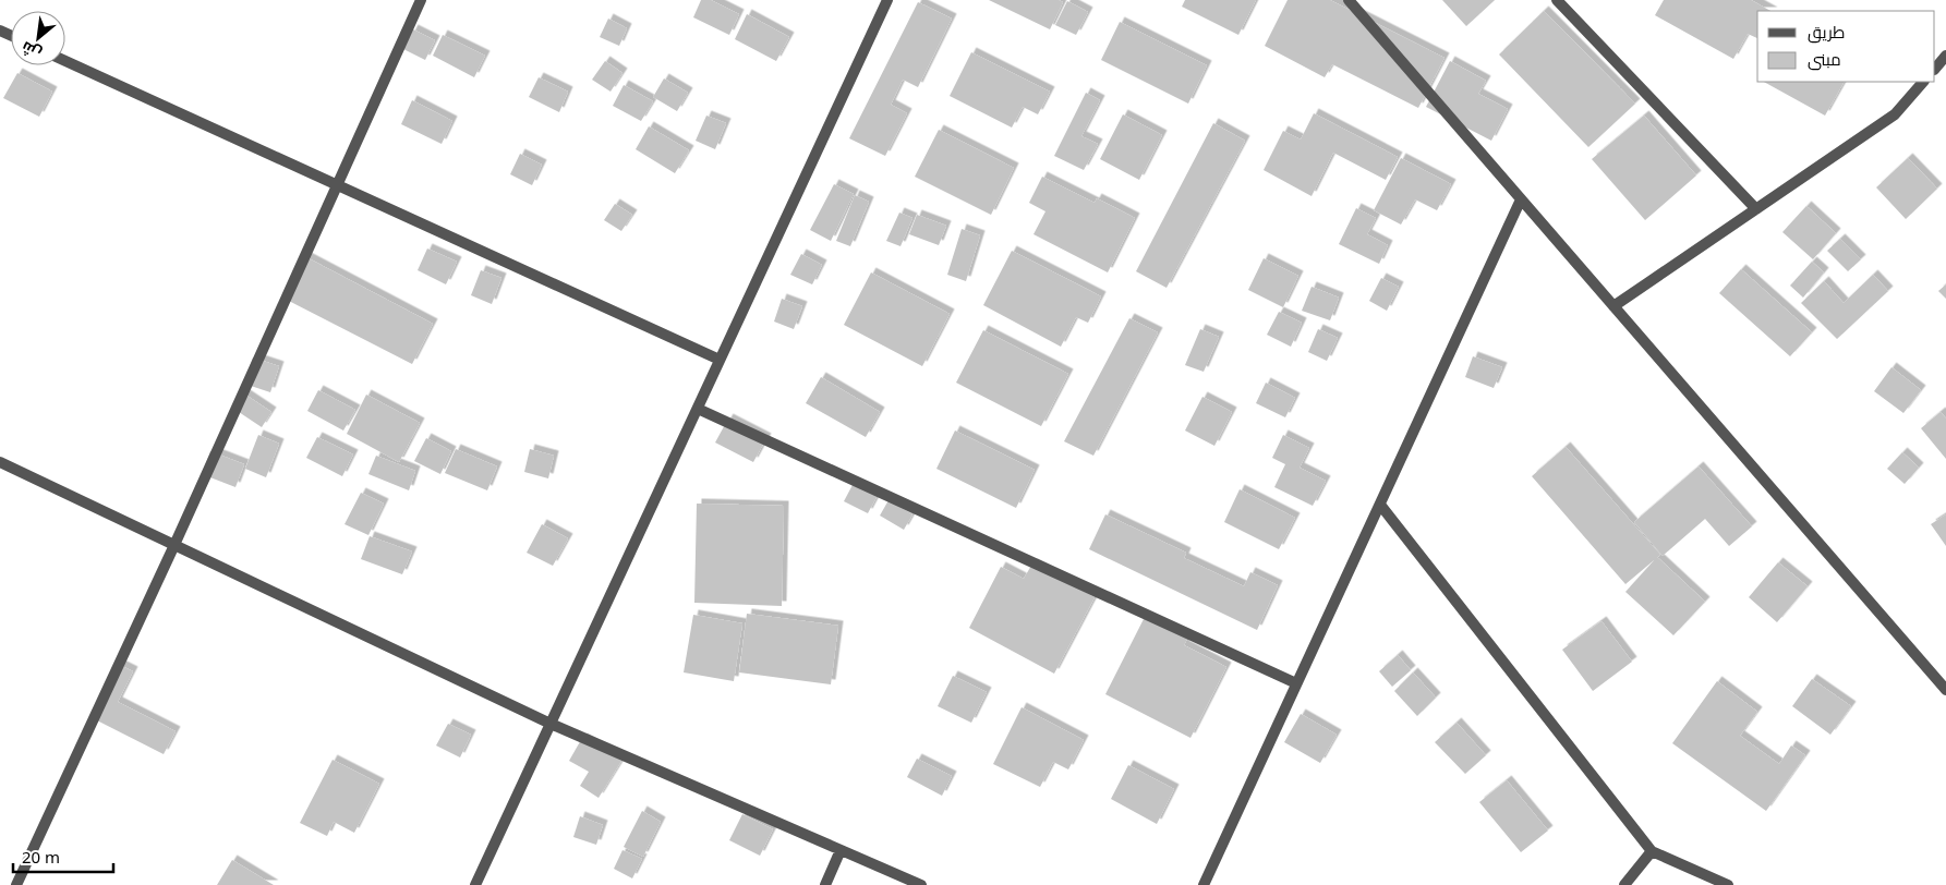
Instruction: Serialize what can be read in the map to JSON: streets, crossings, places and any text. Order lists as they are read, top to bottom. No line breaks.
{"legend":["طريق","مبنى"],"scale_bar":"20 m","north":"bottom left"}
